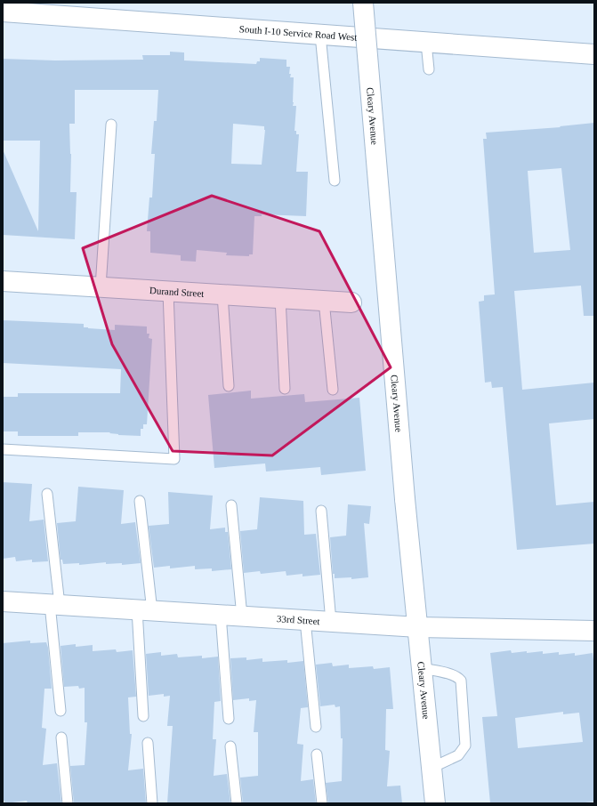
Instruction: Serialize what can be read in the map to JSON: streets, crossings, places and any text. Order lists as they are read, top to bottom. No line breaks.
{"streets":{"street":["South I-10 Service Road West","Cleary Avenue","Durand Street","33rd Street"]},"crossings":[["Cleary Avenue","33rd Street"]]}
